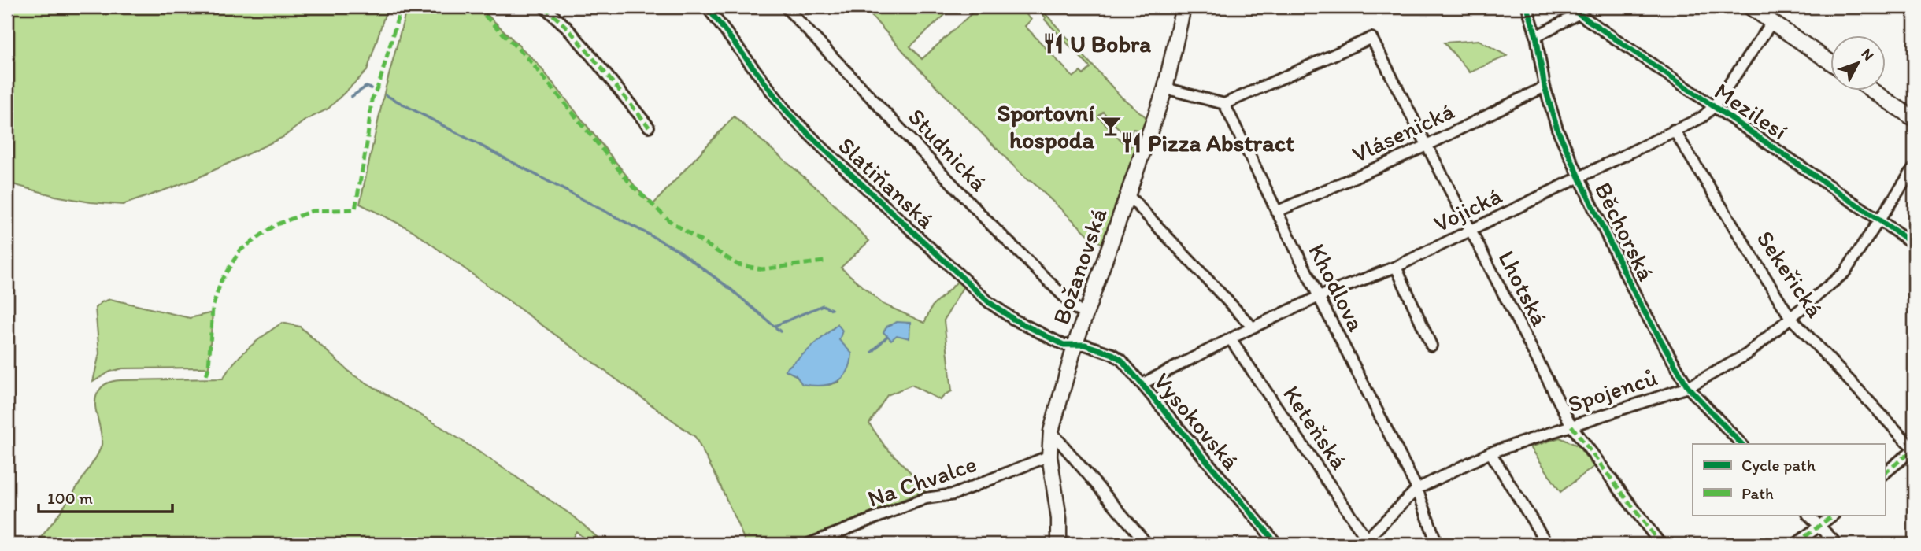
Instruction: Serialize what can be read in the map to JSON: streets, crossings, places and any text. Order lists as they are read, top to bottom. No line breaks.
{"streets":{"street":["Mezilesí","Vlásenická","Studnická","Slatiňanská","Vojická","Běchorská","Božanovská","Sekeřická","Khodlova","Lhotská","Spojenců","Vysokovská","Keteňská","Na Chvalce"]},"crossings":[["Mezilesí","Vojická"],["Mezilesí","Spojenců"],["Vlásenická","Běchorská"],["Vlásenická","Khodlova"],["Vlásenická","Lhotská"],["Studnická","Božanovská"],["Slatiňanská","Božanovská"],["Slatiňanská","Vysokovská"],["Vojická","Běchorská"],["Vojická","Sekeřická"],["Vojická","Khodlova"],["Vojická","Lhotská"],["Vojická","Vysokovská"],["Vojická","Keteňská"],["Běchorská","Spojenců"],["Božanovská","Vysokovská"],["Božanovská","Na Chvalce"],["Sekeřická","Spojenců"],["Khodlova","Lhotská"],["Khodlova","Spojenců"],["Lhotská","Spojenců"],["Spojenců","Keteňská"]],"places":{"restaurant":["U Bobra","Pizza Abstract"],"bar":["Sportovní hospoda"]},"legend":["Cycle path","Path"],"scale_bar":"100 m","north":"top right"}
